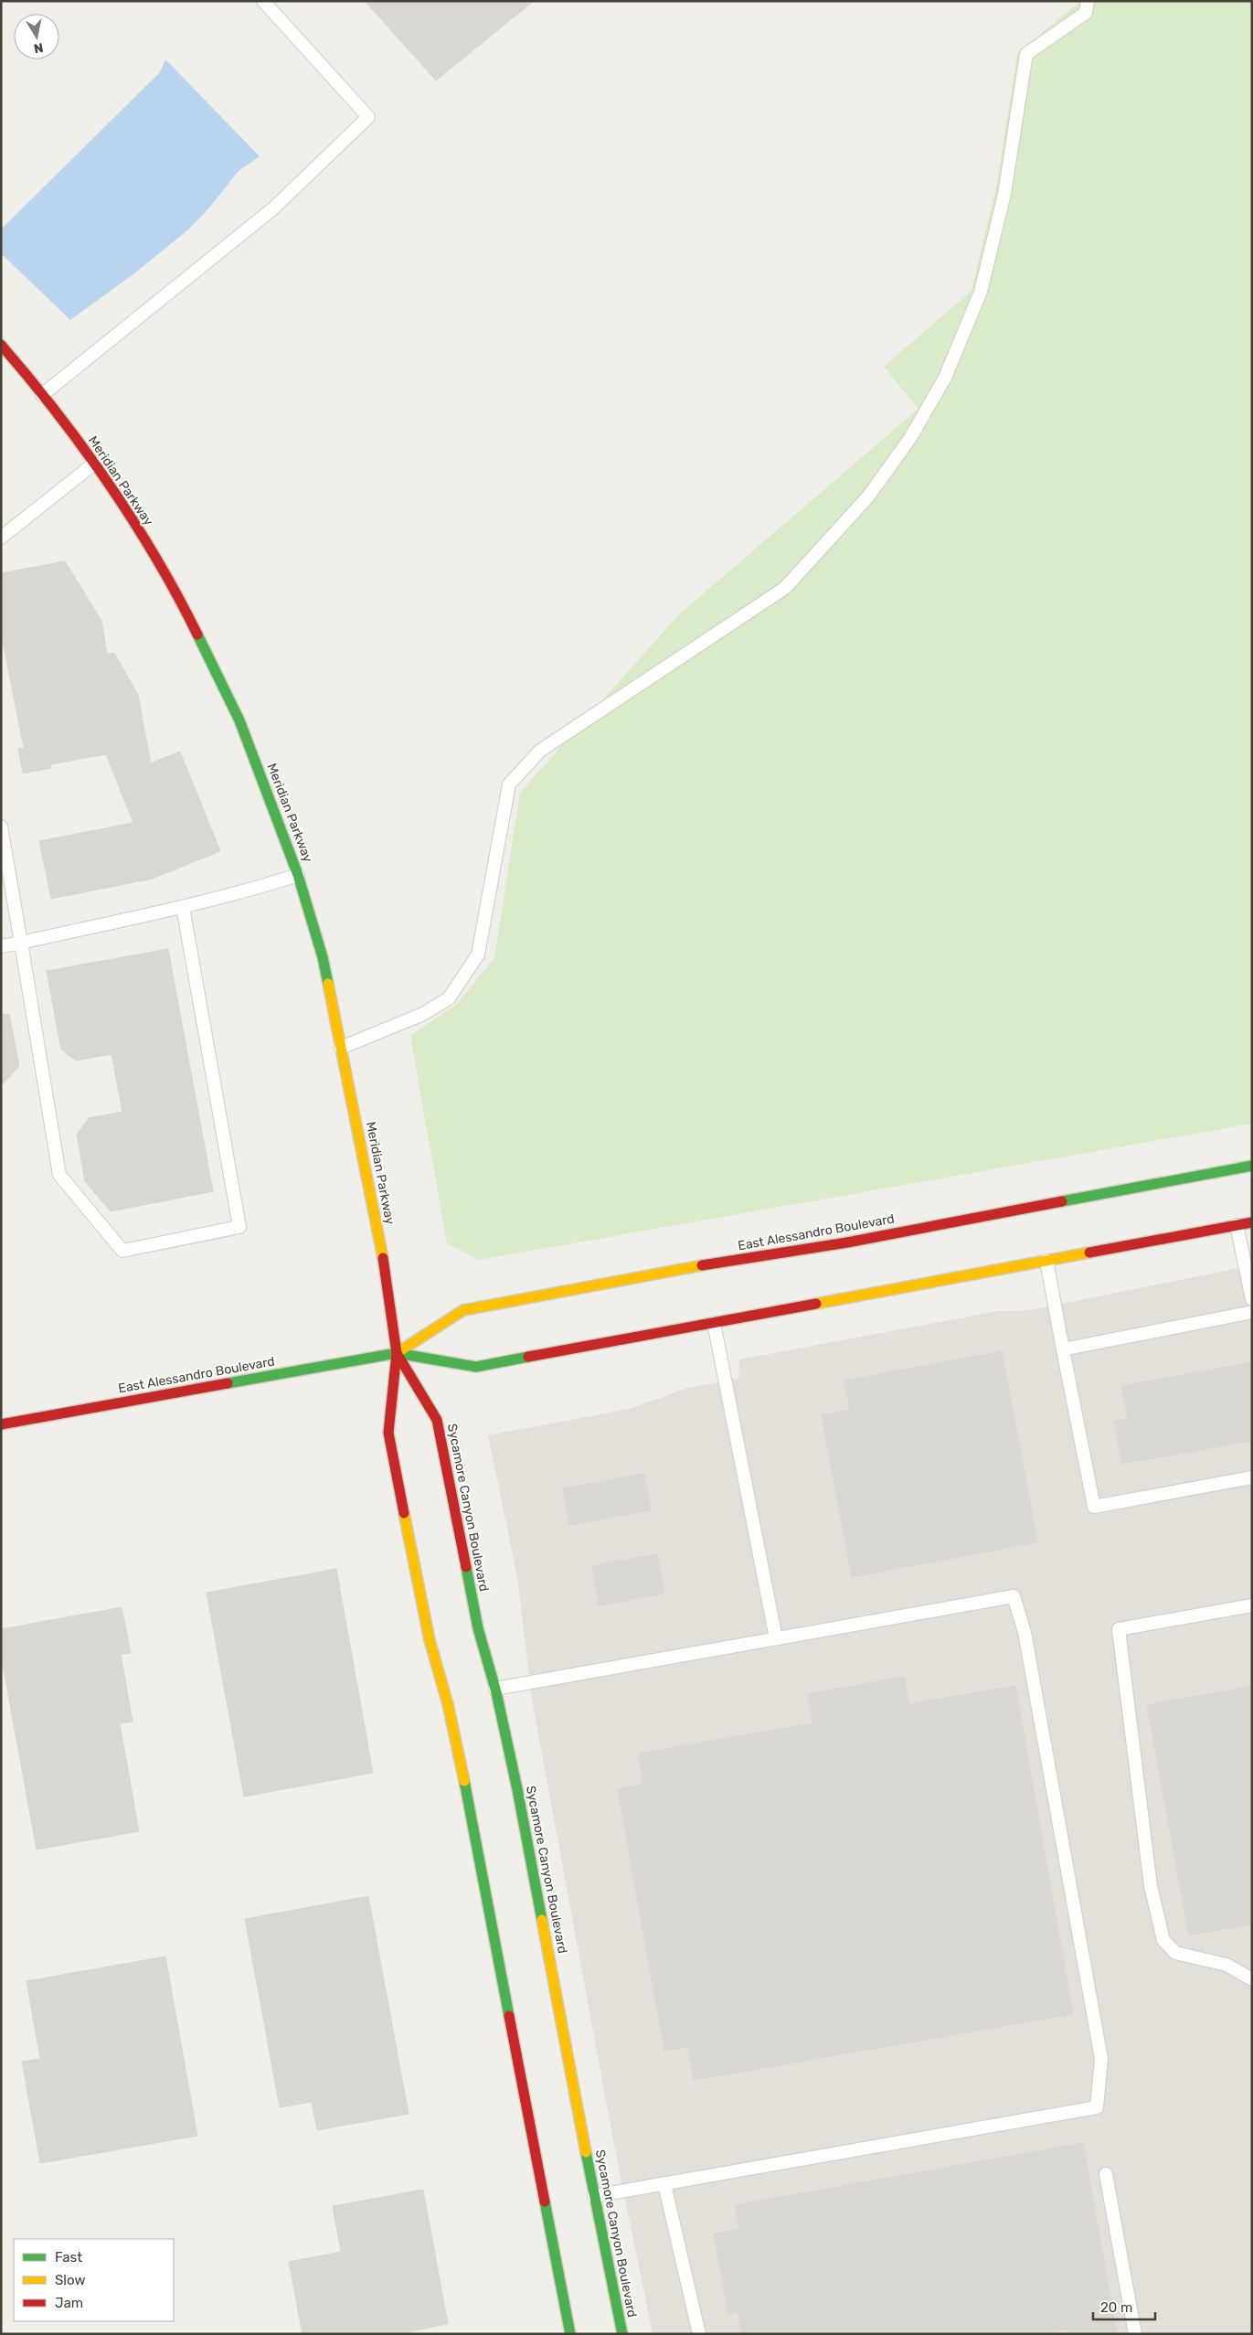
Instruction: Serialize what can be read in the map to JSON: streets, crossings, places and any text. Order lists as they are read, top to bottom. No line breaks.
{"streets":{"main road":["Meridian Parkway","East Alessandro Boulevard","Sycamore Canyon Boulevard"]},"crossings":[["Meridian Parkway","East Alessandro Boulevard"],["Meridian Parkway","Sycamore Canyon Boulevard"],["East Alessandro Boulevard","Sycamore Canyon Boulevard"]],"legend":["Fast","Slow","Jam"],"scale_bar":"20 m","north":"bottom"}
